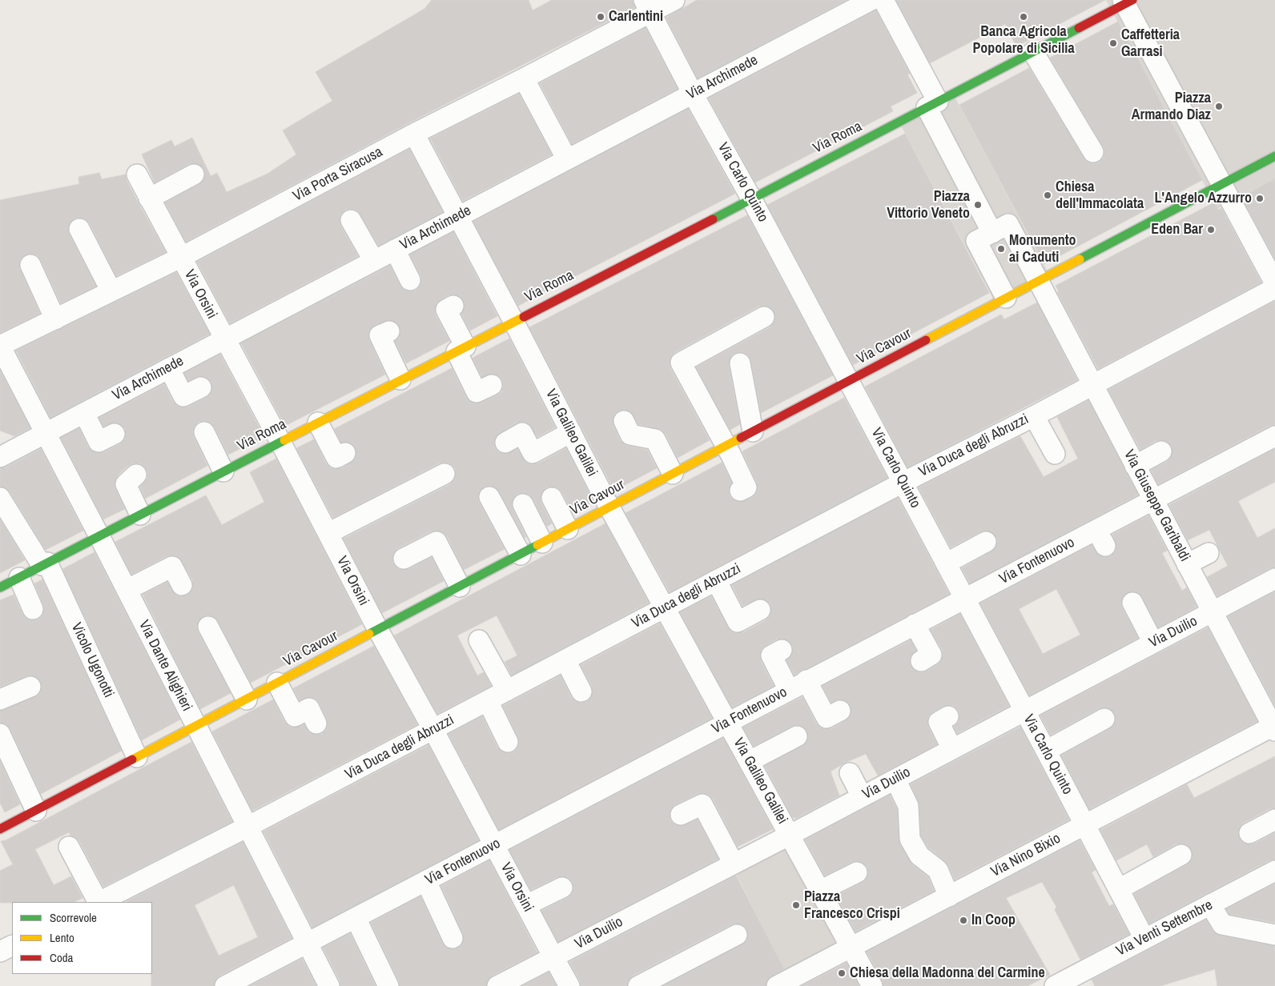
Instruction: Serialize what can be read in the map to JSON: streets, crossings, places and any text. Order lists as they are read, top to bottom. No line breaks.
{"streets":{"main road":["Via Roma","Via Cavour"],"street":["Via Archimede","Via Porta Siracusa","Via Carlo Quinto","Via Orsini","Via Galileo Galilei","Via Duca degli Abruzzi","Via Giuseppe Garibaldi","Via Fontenuovo","Via Duilio","Vicolo Ugonotti","Via Dante Alighieri","Via Nino Bixio","Via Venti Settembre"]},"crossings":[["Via Archimede","Via Carlo Quinto"],["Via Archimede","Via Orsini"],["Via Archimede","Via Galileo Galilei"],["Via Archimede","Via Dante Alighieri"],["Via Roma","Via Carlo Quinto"],["Via Roma","Via Orsini"],["Via Roma","Via Galileo Galilei"],["Via Roma","Vicolo Ugonotti"],["Via Roma","Via Dante Alighieri"],["Via Porta Siracusa","Via Carlo Quinto"],["Via Porta Siracusa","Via Orsini"],["Via Porta Siracusa","Via Galileo Galilei"],["Via Porta Siracusa","Via Dante Alighieri"],["Via Carlo Quinto","Via Cavour"],["Via Carlo Quinto","Via Duca degli Abruzzi"],["Via Carlo Quinto","Via Fontenuovo"],["Via Carlo Quinto","Via Duilio"],["Via Carlo Quinto","Via Nino Bixio"],["Via Carlo Quinto","Via Venti Settembre"],["Via Orsini","Via Cavour"],["Via Orsini","Via Duca degli Abruzzi"],["Via Orsini","Via Fontenuovo"],["Via Orsini","Via Duilio"],["Via Cavour","Via Galileo Galilei"],["Via Cavour","Via Giuseppe Garibaldi"],["Via Cavour","Vicolo Ugonotti"],["Via Cavour","Via Dante Alighieri"],["Via Galileo Galilei","Via Duca degli Abruzzi"],["Via Galileo Galilei","Via Fontenuovo"],["Via Galileo Galilei","Via Duilio"],["Via Galileo Galilei","Via Nino Bixio"],["Via Duca degli Abruzzi","Via Giuseppe Garibaldi"],["Via Duca degli Abruzzi","Via Dante Alighieri"],["Via Giuseppe Garibaldi","Via Fontenuovo"],["Via Giuseppe Garibaldi","Via Duilio"],["Via Giuseppe Garibaldi","Via Nino Bixio"],["Via Fontenuovo","Via Dante Alighieri"]],"places":["Carlentini","Banca Agricola Popolare di Sicilia","Caffetteria Garrasi","Piazza Armando Diaz","Chiesa dell'Immacolata","L'Angelo Azzurro","Piazza Vittorio Veneto","Eden Bar","Monumento ai Caduti","Piazza Francesco Crispi","In Coop","Chiesa della Madonna del Carmine"],"legend":["Scorrevole","Lento","Coda"]}
